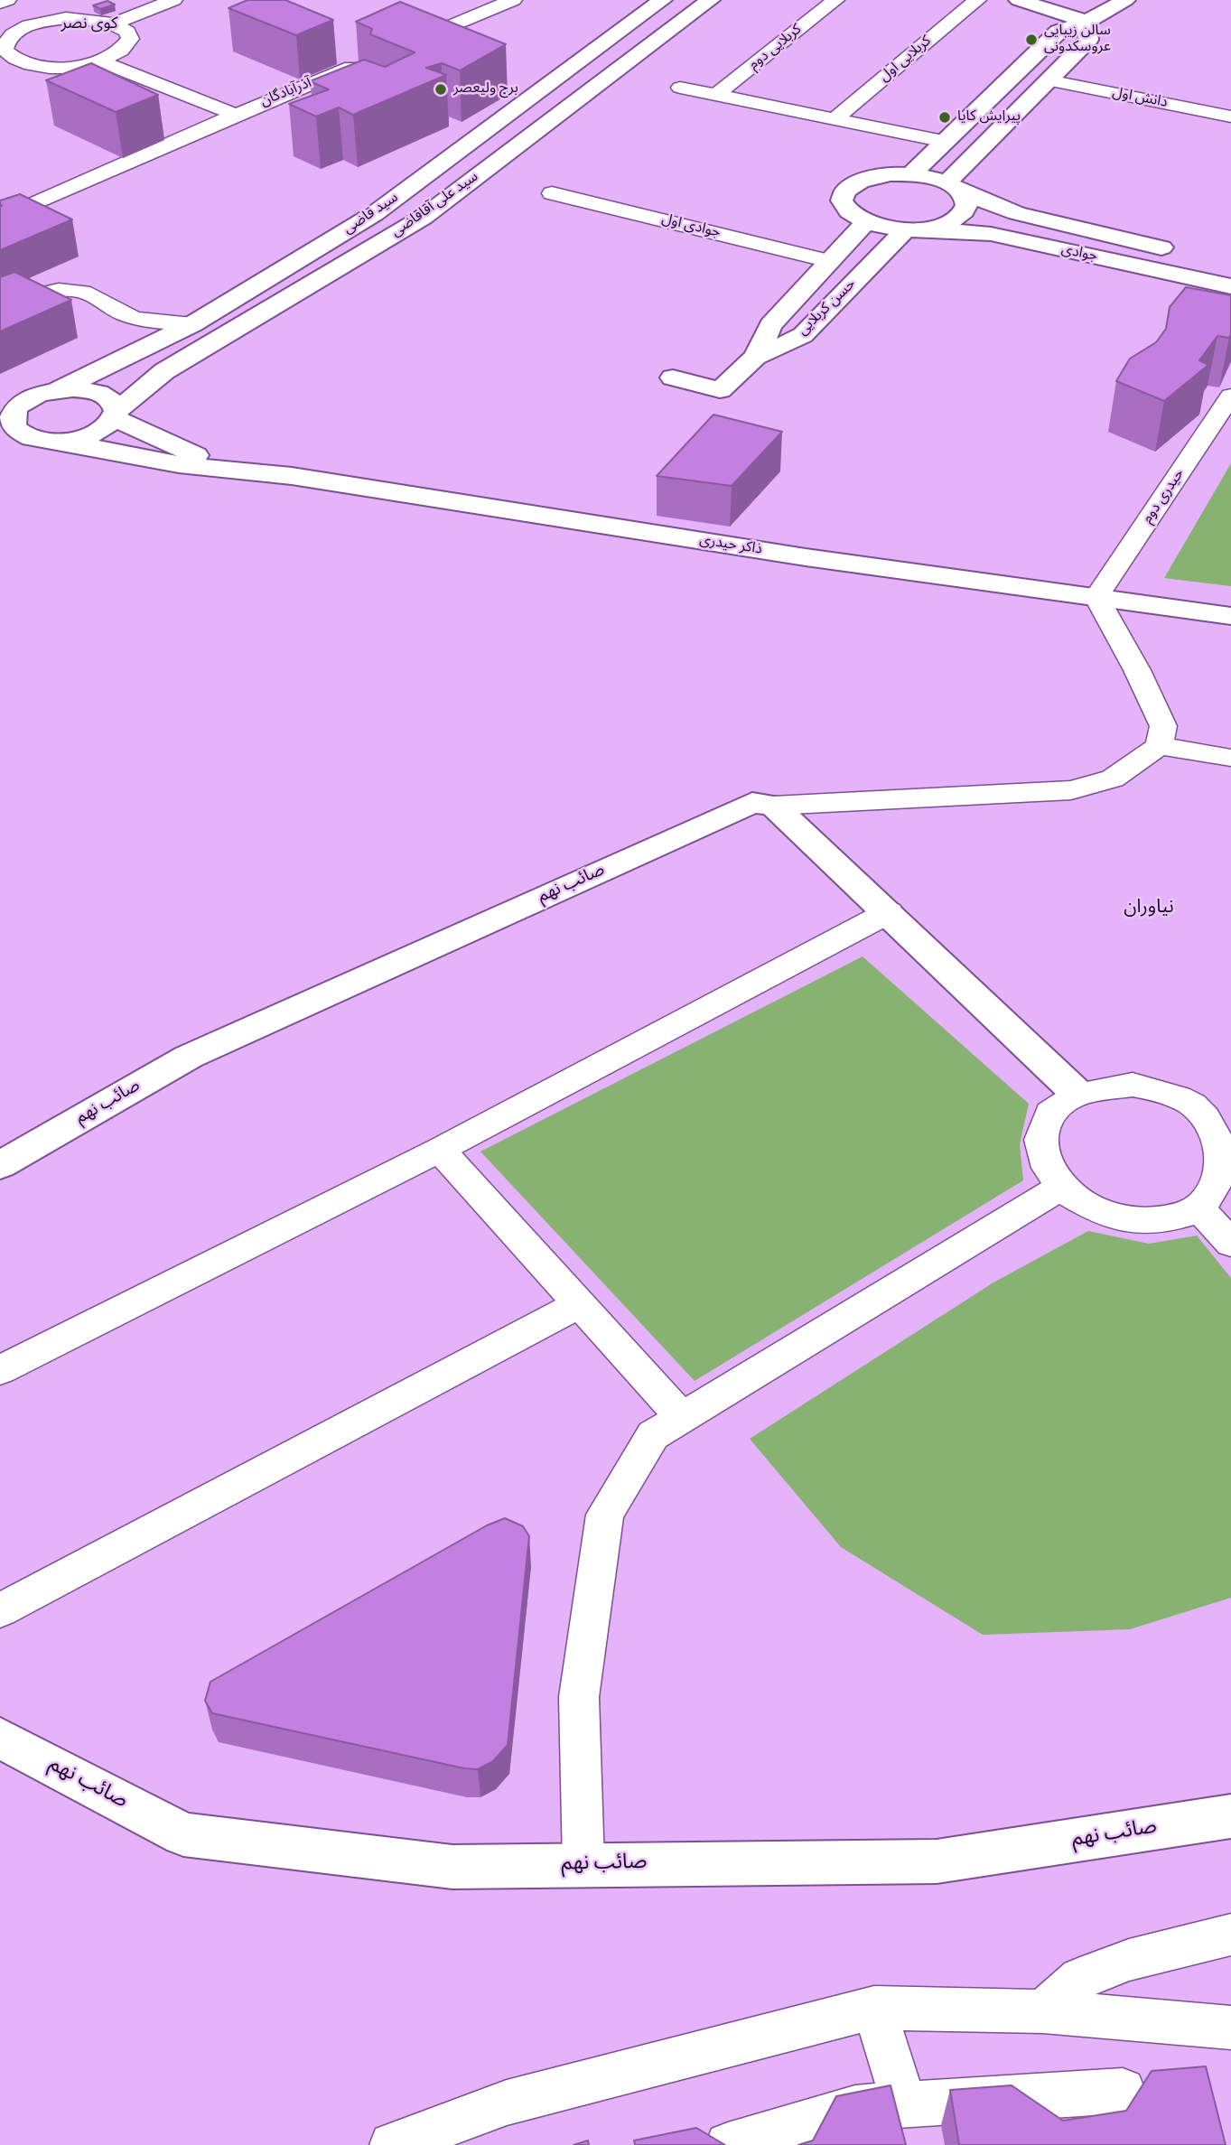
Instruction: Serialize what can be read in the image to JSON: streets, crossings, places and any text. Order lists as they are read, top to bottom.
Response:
{
  "streets": {
    "street": [
      "کربلایی دوم",
      "کربلایی اول",
      "آذرآبادگان",
      "دانش اول",
      "سید علی آقاقاضی",
      "سید قاضی",
      "جوادی اول",
      "جوادی",
      "حسن کربلایی",
      "حیدری دوم",
      "ذاکر حیدری",
      "صائب نهم"
    ]
  },
  "crossings": [
    ["سید علی آقاقاضی", "ذاکر حیدری"],
    ["جوادی اول", "حسن کربلایی"],
    ["جوادی", "حسن کربلایی"],
    ["حیدری دوم", "ذاکر حیدری"]
  ],
  "districts": ["کوی نصر", "نیاوران"],
  "places": ["سالن زیبایی عروسکدونی", "برج ولیعصر", "پیرایش کایا"]
}
